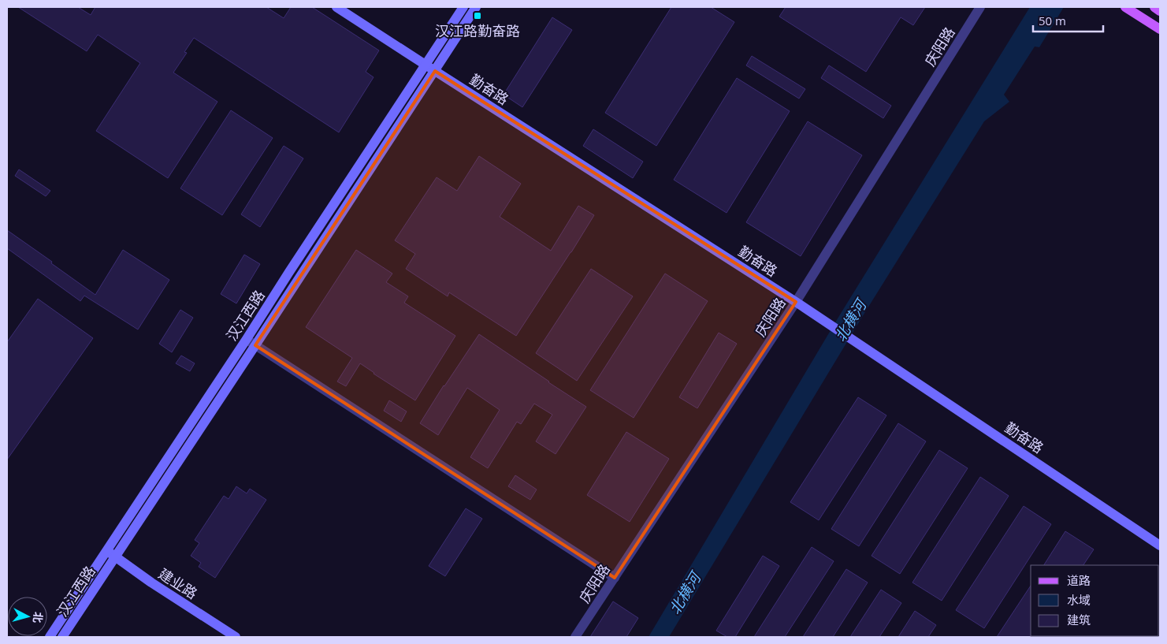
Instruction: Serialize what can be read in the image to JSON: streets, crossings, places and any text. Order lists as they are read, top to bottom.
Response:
{
  "streets": {
    "main road": ["勤奋路", "汉江西路", "建业路"],
    "street": ["庆阳路"]
  },
  "crossings": [
    ["庆阳路", "勤奋路"],
    ["勤奋路", "汉江西路"],
    ["汉江西路", "建业路"]
  ],
  "water": ["北横河"],
  "places": {
    "transit": ["汉江路勤奋路"]
  },
  "legend": ["道路", "水域", "建筑"],
  "scale_bar": "50 m",
  "north": "right"
}
